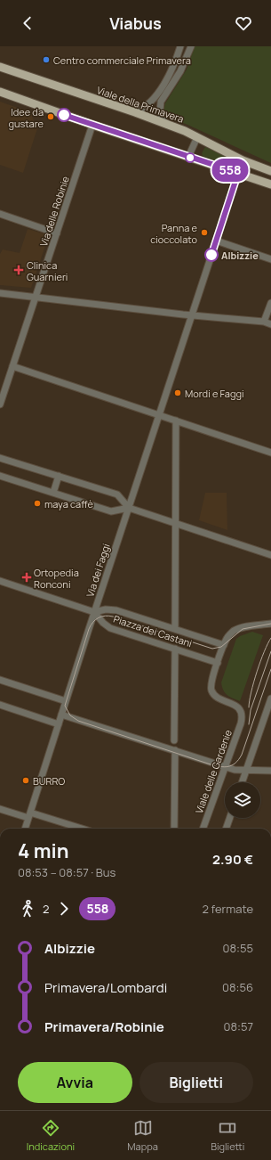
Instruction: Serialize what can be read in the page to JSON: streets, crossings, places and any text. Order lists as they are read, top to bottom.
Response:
{
  "streets": {
    "main road": ["Viale della Primavera"],
    "street": [
      "Via delle Robinie",
      "Via dei Faggi",
      "Piazza dei Castani",
      "Viale delle Gardenie"
    ]
  },
  "crossings": [
    ["Viale della Primavera", "Via dei Faggi"],
    ["Via dei Faggi", "Piazza dei Castani"],
    ["Piazza dei Castani", "Viale delle Gardenie"]
  ],
  "places": {
    "other": [
      "Centro commerciale Primavera",
      "Idee da gustare",
      "Panna e cioccolato",
      "Albizzie",
      "Mordi e Faggi",
      "maya caffè",
      "BURRO"
    ],
    "health": ["Clinica Guarnieri", "Ortopedia Ronconi"]
  },
  "lines": ["bus line 558"],
  "page": {
    "header": "Viabus",
    "on_map": "558",
    "heading": ["4 min", "08:53 – 08:57 · Bus", "2.90 €"],
    "legs": ["2", "558", "2 fermate"],
    "list": [
      {
        "name": "Albizzie",
        "value": "08:55"
      },
      {
        "name": "Primavera/Lombardi",
        "value": "08:56"
      },
      {
        "name": "Primavera/Robinie",
        "value": "08:57"
      }
    ],
    "buttons": ["Avvia", "Biglietti"],
    "tabs": ["Indicazioni", "Mappa", "Biglietti"]
  }
}
